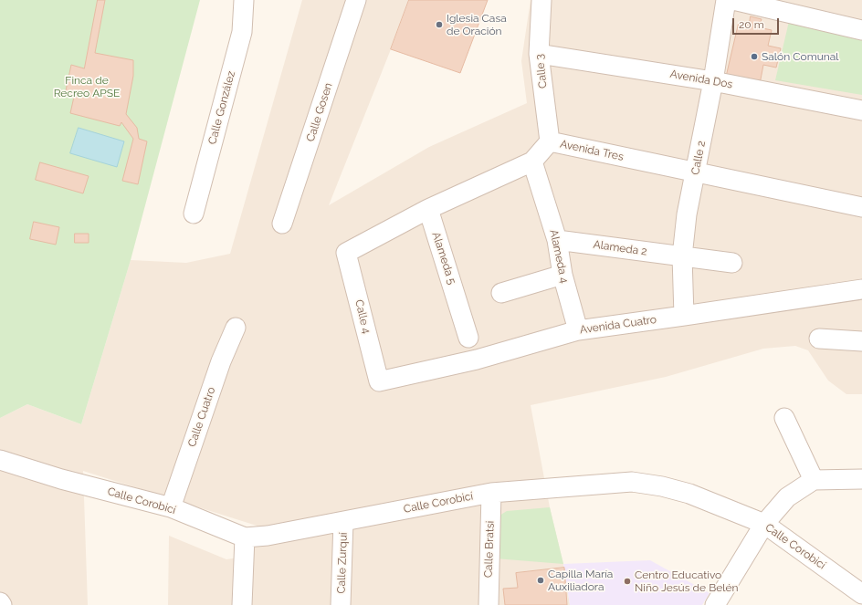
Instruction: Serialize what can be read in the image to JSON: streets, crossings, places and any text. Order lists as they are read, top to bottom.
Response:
{
  "streets": {
    "street": [
      "Calle 3",
      "Avenida Dos",
      "Calle González",
      "Calle Gosen",
      "Avenida Tres",
      "Calle 2",
      "Alameda 2",
      "Alameda 4",
      "Alameda 5",
      "Calle 4",
      "Avenida Cuatro",
      "Calle Cuatro",
      "Calle Corobicí",
      "Calle Bratsi",
      "Calle Zurquí"
    ]
  },
  "crossings": [
    ["Calle 3", "Avenida Dos"],
    ["Calle 3", "Avenida Tres"],
    ["Avenida Dos", "Calle 2"],
    ["Avenida Tres", "Calle 2"],
    ["Avenida Tres", "Alameda 4"],
    ["Avenida Tres", "Alameda 5"],
    ["Avenida Tres", "Calle 4"],
    ["Calle 2", "Alameda 2"],
    ["Calle 2", "Avenida Cuatro"],
    ["Alameda 2", "Alameda 4"],
    ["Alameda 4", "Avenida Cuatro"],
    ["Calle 4", "Avenida Cuatro"],
    ["Calle Cuatro", "Calle Corobicí"],
    ["Calle Corobicí", "Calle Bratsi"],
    ["Calle Corobicí", "Calle Zurquí"]
  ],
  "parks": ["Finca de Recreo APSE"],
  "places": [
    "Iglesia Casa de Oración",
    "Salón Comunal",
    "Capilla María Auxiliadora",
    "Centro Educativo Niño Jesús de Belén"
  ],
  "scale_bar": "20 m"
}
